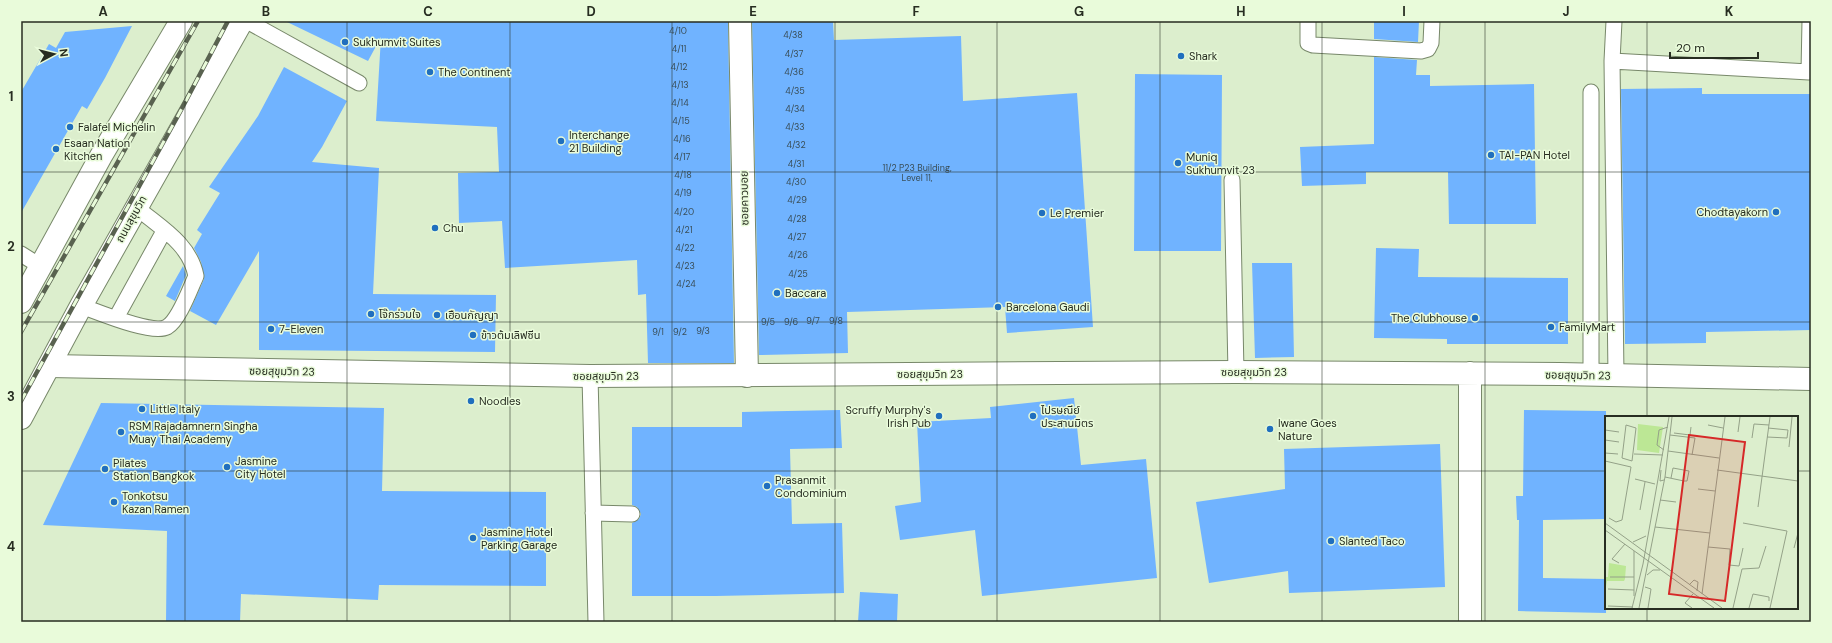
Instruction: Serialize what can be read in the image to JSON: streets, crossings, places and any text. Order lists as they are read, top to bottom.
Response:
{
  "streets": {
    "street": ["ซอยคาวบอย", "ถนนสุขุมวิท", "ซอยสุขุมวิท 23"]
  },
  "crossings": [
    ["ซอยคาวบอย", "ซอยสุขุมวิท 23"],
    ["ถนนสุขุมวิท", "ซอยสุขุมวิท 23"]
  ],
  "places": [
    "Sukhumvit Suites",
    "Shark",
    "The Continent",
    "Falafel Michelin",
    "Interchange 21 Building",
    "Esaan Nation Kitchen",
    "TAI-PAN Hotel",
    "Muniq Sukhumvit 23",
    "Chodtayakorn",
    "Le Premier",
    "Chu",
    "Baccara",
    "Barcelona Gaudi",
    "โจ๊กร่วมใจ",
    "เฮือนกัญญา",
    "The Clubhouse",
    "FamilyMart",
    "7-Eleven",
    "ข้าวต้มเลิฟซีน",
    "Noodles",
    "Little Italy",
    "Scruffy Murphy's Irish Pub",
    "ไปรษณีย์ ประสานมิตร",
    "Iwane Goes Nature",
    "RSM Rajadamnern Singha Muay Thai Academy",
    "Jasmine City Hotel",
    "Pilates Station Bangkok",
    "Prasanmit Condominium",
    "Tonkotsu Kazan Ramen",
    "Jasmine Hotel Parking Garage",
    "Slanted Taco"
  ],
  "house_numbers": [
    "4/10",
    "4/38",
    "4/11",
    "4/37",
    "4/12",
    "4/36",
    "4/13",
    "4/35",
    "4/14",
    "4/34",
    "4/15",
    "4/33",
    "4/16",
    "4/32",
    "4/17",
    "4/31",
    "11/2 P23 Building, Level 11,",
    "4/18",
    "4/30",
    "4/19",
    "4/29",
    "4/20",
    "4/28",
    "4/21",
    "4/27",
    "4/22",
    "4/26",
    "4/23",
    "4/25",
    "4/24",
    "9/7",
    "9/8",
    "9/5",
    "9/6",
    "9/3",
    "9/1",
    "9/2"
  ],
  "scale_bar": "20 m",
  "north": "right",
  "grid": {
    "columns": [
      "A",
      "B",
      "C",
      "D",
      "E",
      "F",
      "G",
      "H",
      "I",
      "J",
      "K"
    ],
    "rows": [
      "1",
      "2",
      "3",
      "4"
    ]
  }
}
